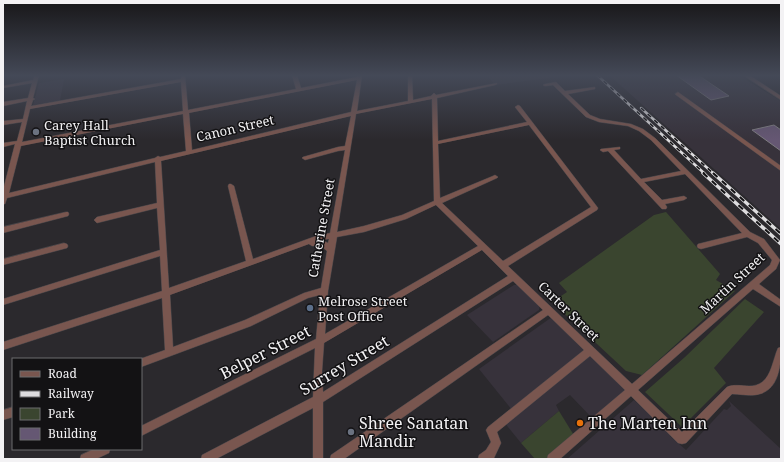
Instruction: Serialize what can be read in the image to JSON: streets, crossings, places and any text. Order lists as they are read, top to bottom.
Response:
{
  "streets": {
    "street": [
      "Canon Street",
      "Catherine Street",
      "Martin Street",
      "Carter Street",
      "Belper Street",
      "Surrey Street"
    ]
  },
  "crossings": [
    ["Canon Street", "Catherine Street"],
    ["Catherine Street", "Belper Street"],
    ["Catherine Street", "Surrey Street"],
    ["Martin Street", "Carter Street"],
    ["Carter Street", "Belper Street"],
    ["Carter Street", "Surrey Street"]
  ],
  "places": [
    "Carey Hall Baptist Church",
    "Melrose Street Post Office",
    "The Marten Inn",
    "Shree Sanatan Mandir"
  ],
  "legend": [
    "Road",
    "Railway",
    "Park",
    "Building"
  ]
}
